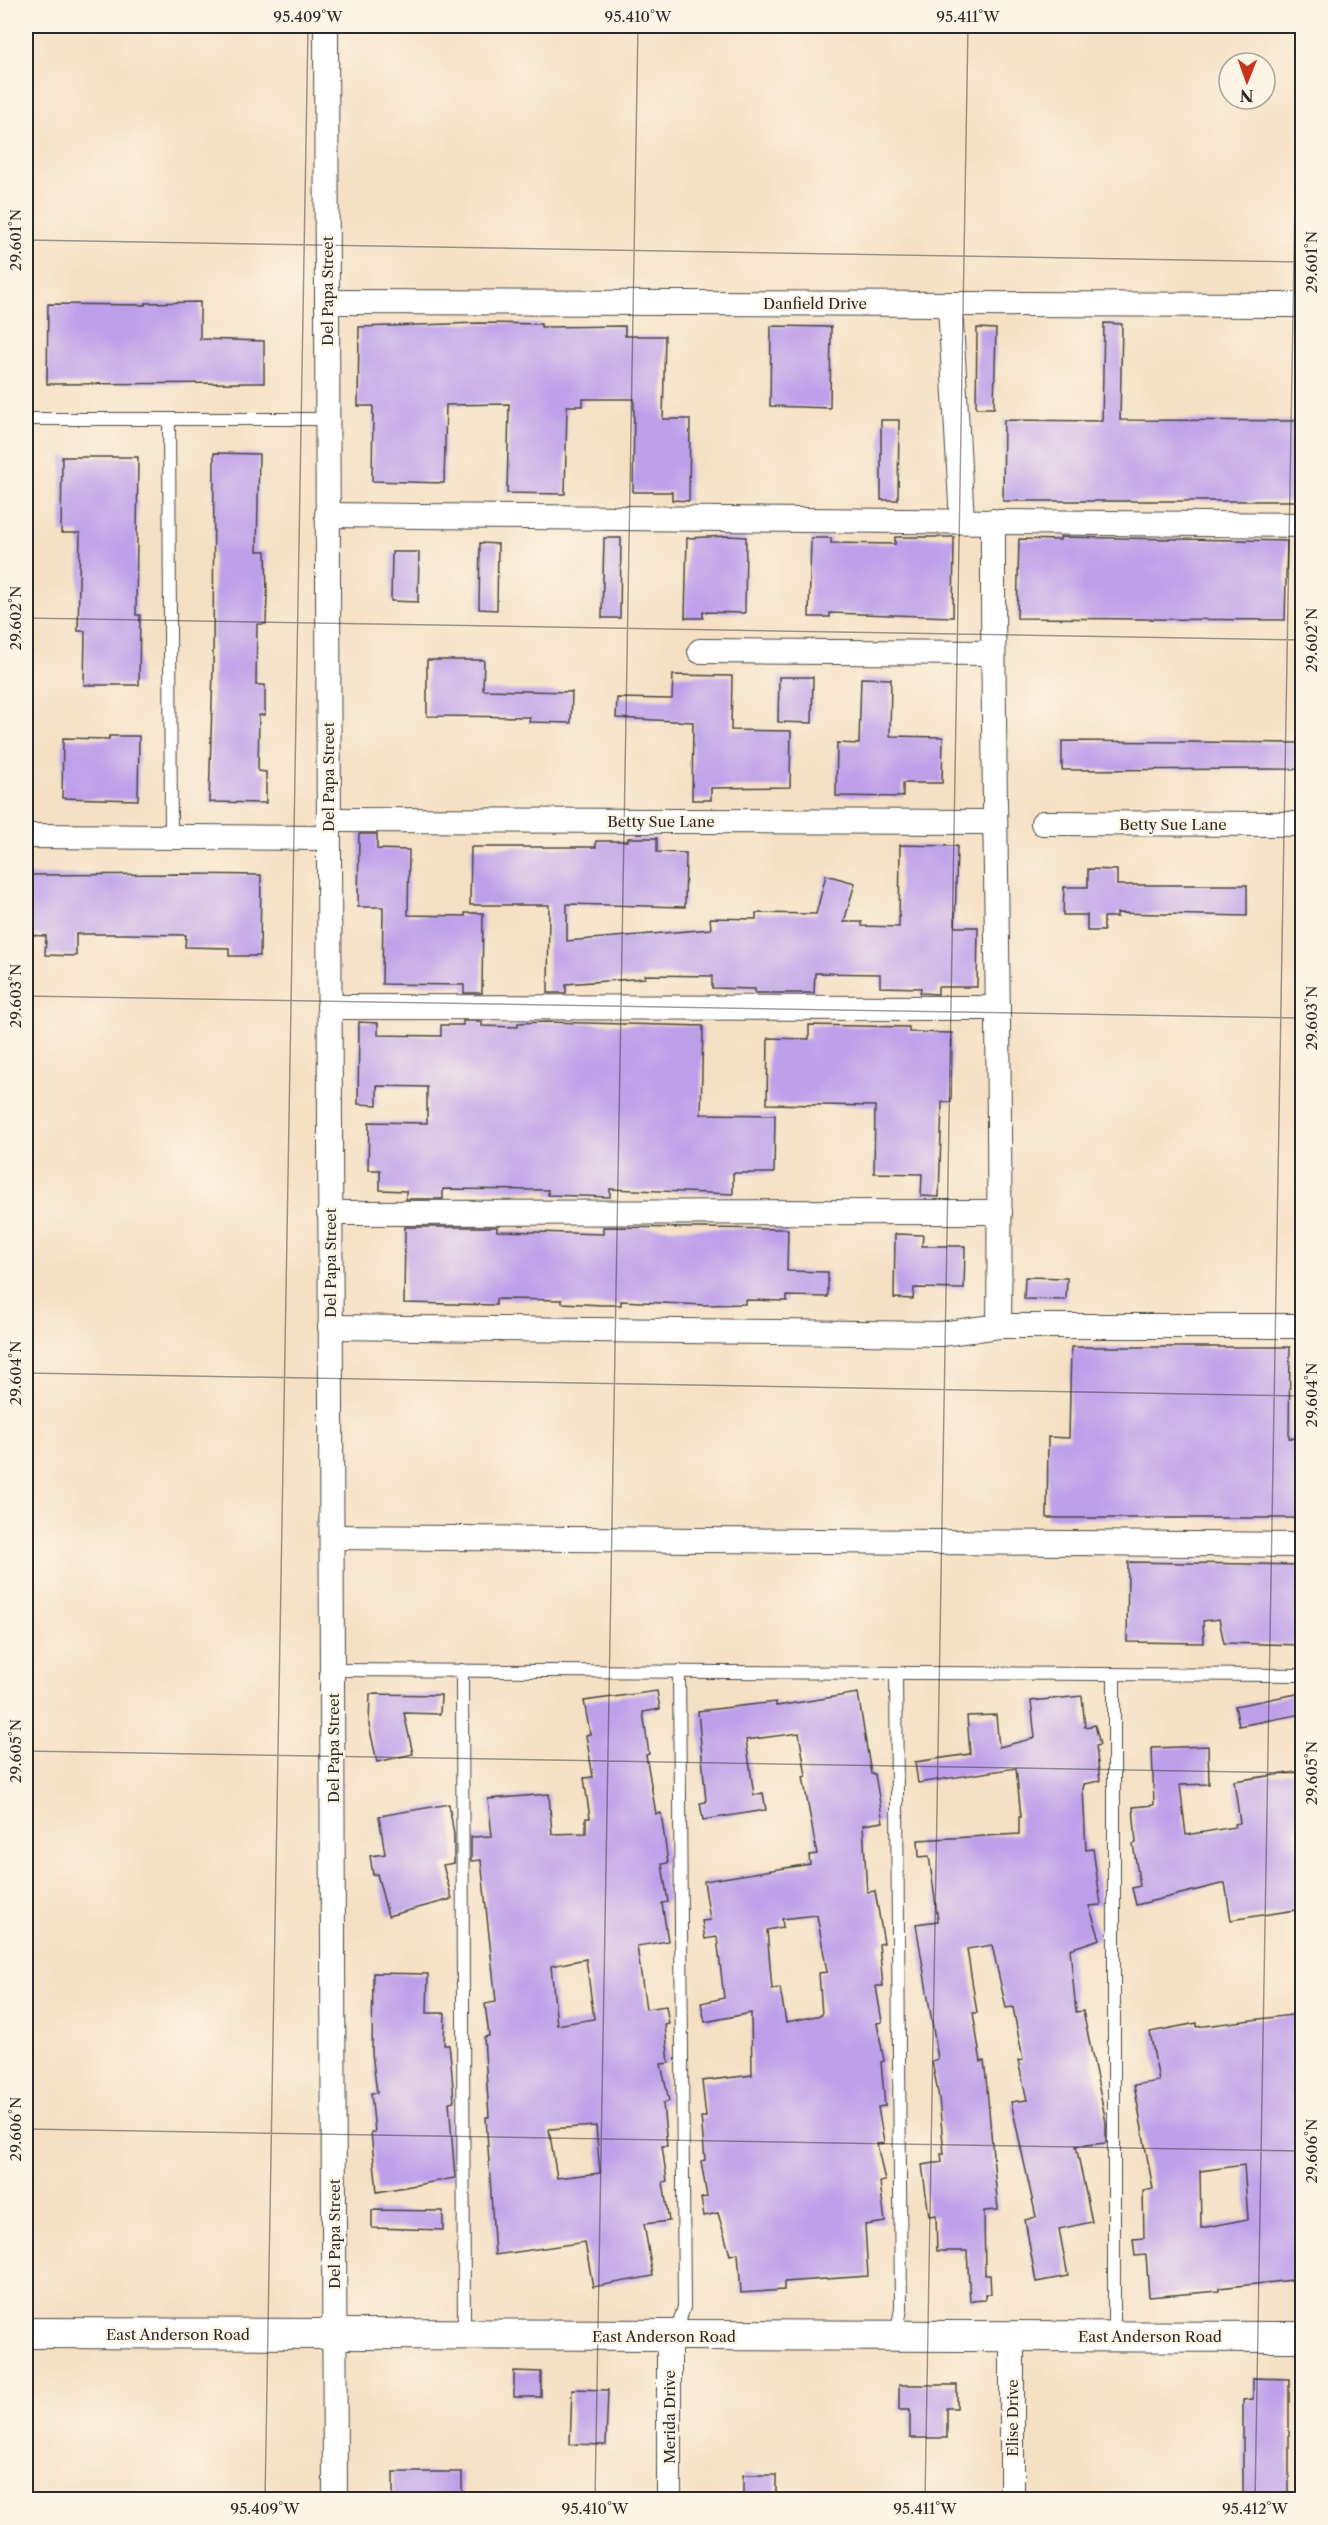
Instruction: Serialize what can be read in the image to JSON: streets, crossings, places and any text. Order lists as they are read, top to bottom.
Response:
{
  "streets": {
    "street": [
      "Del Papa Street",
      "Danfield Drive",
      "Betty Sue Lane",
      "East Anderson Road",
      "Merida Drive",
      "Elise Drive"
    ]
  },
  "crossings": [
    ["Del Papa Street", "Danfield Drive"],
    ["Del Papa Street", "Betty Sue Lane"],
    ["Del Papa Street", "East Anderson Road"],
    ["East Anderson Road", "Merida Drive"],
    ["East Anderson Road", "Elise Drive"]
  ],
  "north": "bottom",
  "coordinates": [
    "95.409°W",
    "95.410°W",
    "95.411°W",
    "29.601°N",
    "29.602°N",
    "29.603°N",
    "29.604°N",
    "29.605°N",
    "29.606°N",
    "95.412°W"
  ]
}
